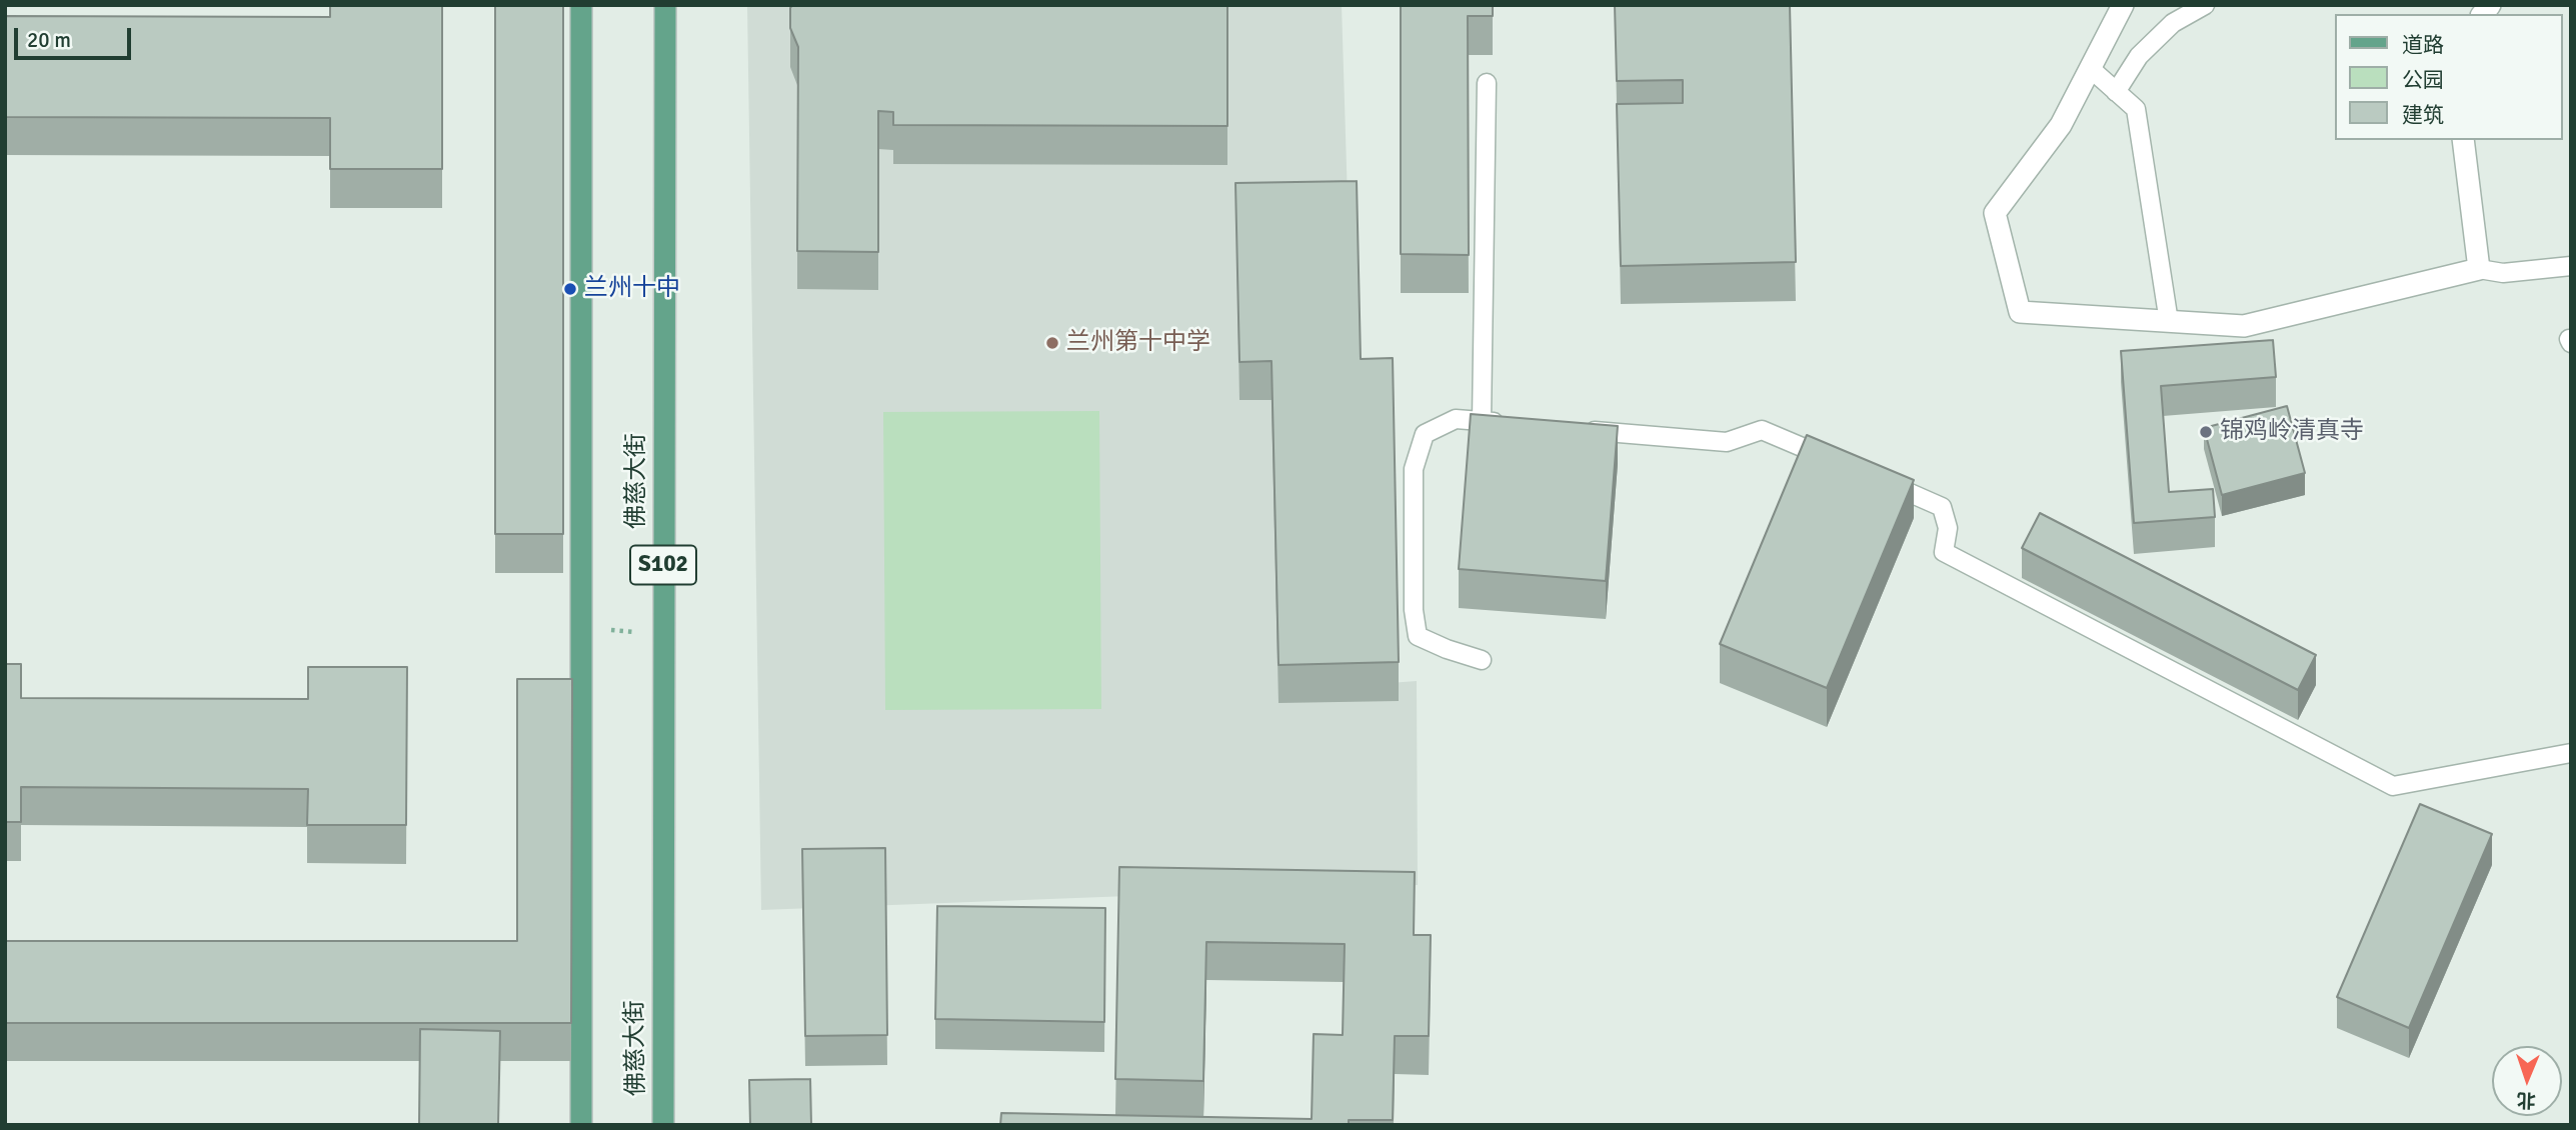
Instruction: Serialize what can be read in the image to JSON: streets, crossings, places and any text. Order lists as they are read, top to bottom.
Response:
{
  "streets": {
    "main road": ["佛慈大街", "S102"]
  },
  "places": ["兰州十中", "兰州第十中学", "锦鸡岭清真寺"],
  "legend": ["道路", "公园", "建筑"],
  "scale_bar": "20 m",
  "north": "bottom"
}
